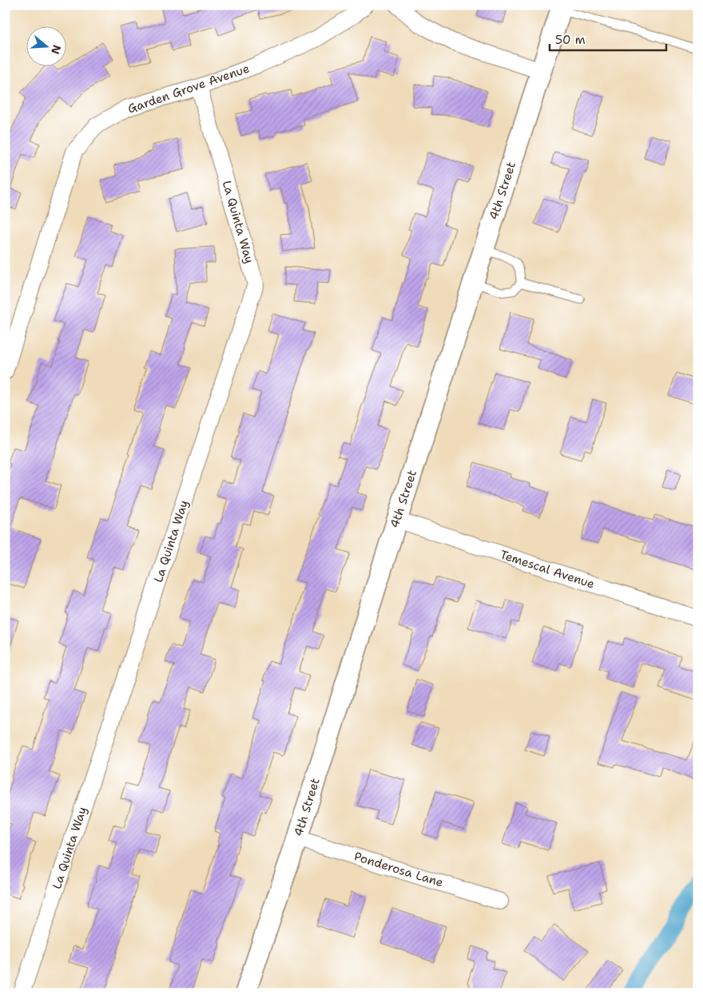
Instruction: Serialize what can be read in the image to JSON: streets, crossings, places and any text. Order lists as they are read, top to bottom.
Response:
{
  "streets": {
    "street": [
      "Garden Grove Avenue",
      "4th Street",
      "La Quinta Way",
      "Temescal Avenue",
      "Ponderosa Lane"
    ]
  },
  "crossings": [
    ["Garden Grove Avenue", "La Quinta Way"],
    ["4th Street", "Temescal Avenue"],
    ["4th Street", "Ponderosa Lane"]
  ],
  "scale_bar": "50 m",
  "north": "right"
}
